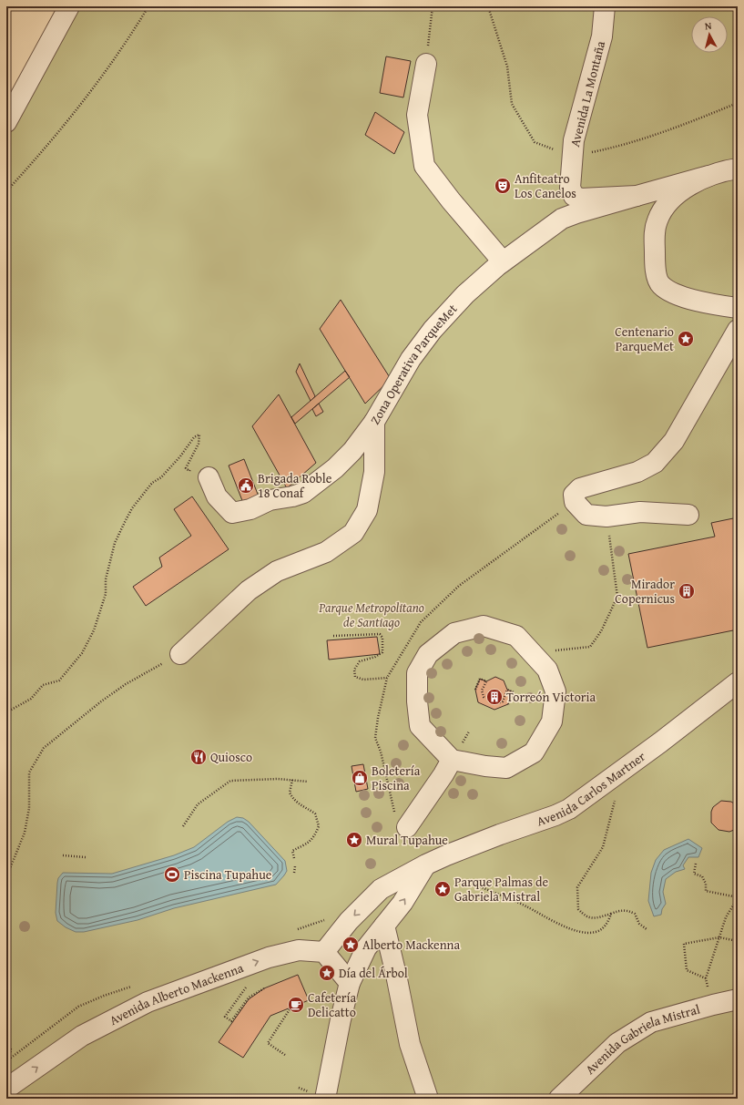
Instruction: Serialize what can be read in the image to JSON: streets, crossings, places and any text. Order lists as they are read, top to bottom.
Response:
{
  "streets": {
    "street": [
      "Avenida La Montaña",
      "Zona Operativa ParqueMet",
      "Avenida Carlos Martner",
      "Avenida Alberto Mackenna",
      "Avenida Gabriela Mistral"
    ]
  },
  "crossings": [
    ["Avenida La Montaña", "Zona Operativa ParqueMet"],
    ["Avenida Carlos Martner", "Avenida Alberto Mackenna"]
  ],
  "one_way": ["Avenida Alberto Mackenna"],
  "parks": ["Parque Metropolitano de Santiago"],
  "places": {
    "theatre": ["Anfiteatro Los Canelos"],
    "place": [
      "Centenario ParqueMet",
      "Mural Tupahue",
      "Parque Palmas de Gabriela Mistral",
      "Alberto Mackenna",
      "Día del Árbol"
    ],
    "public building": ["Brigada Roble 18 Conaf"],
    "building": ["Mirador Copernicus", "Torreón Victoria"],
    "restaurant": ["Quiosco"],
    "shop": ["Boletería Piscina"],
    "sports": ["Piscina Tupahue"],
    "cafe": ["Cafetería Delicatto"]
  },
  "north": "top"
}
